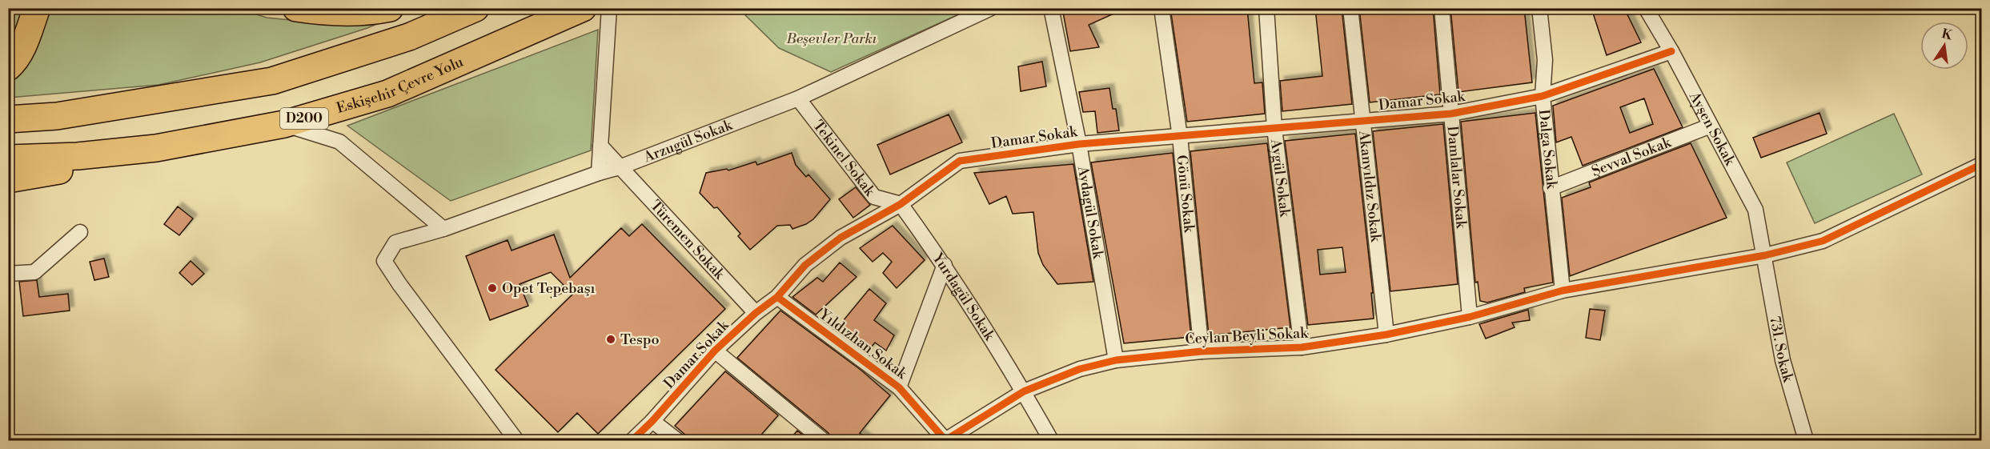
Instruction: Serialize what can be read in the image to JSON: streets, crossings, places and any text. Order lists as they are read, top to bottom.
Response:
{
  "streets": {
    "highway": ["Eskişehir Çevre Yolu", "D200"],
    "street": [
      "Damar Sokak",
      "Ayşen Sokak",
      "Arzugül Sokak",
      "Dalga Sokak",
      "Şevval Sokak",
      "Tekinel Sokak",
      "Damlalar Sokak",
      "Aygül Sokak",
      "Akanyıldız Sokak",
      "Gönü Sokak",
      "Aydagül Sokak",
      "Türemen Sokak",
      "Yurdagül Sokak",
      "Ceylan Beyli Sokak",
      "Yıldızhan Sokak",
      "731. Sokak"
    ]
  },
  "crossings": [
    ["Damar Sokak", "Ayşen Sokak"],
    ["Damar Sokak", "Dalga Sokak"],
    ["Damar Sokak", "Tekinel Sokak"],
    ["Damar Sokak", "Damlalar Sokak"],
    ["Damar Sokak", "Aygül Sokak"],
    ["Damar Sokak", "Akanyıldız Sokak"],
    ["Damar Sokak", "Gönü Sokak"],
    ["Damar Sokak", "Aydagül Sokak"],
    ["Damar Sokak", "Türemen Sokak"],
    ["Damar Sokak", "Yurdagül Sokak"],
    ["Damar Sokak", "Yıldızhan Sokak"],
    ["Ayşen Sokak", "Şevval Sokak"],
    ["Ayşen Sokak", "Ceylan Beyli Sokak"],
    ["Ayşen Sokak", "731. Sokak"],
    ["Arzugül Sokak", "Tekinel Sokak"],
    ["Arzugül Sokak", "Türemen Sokak"],
    ["Dalga Sokak", "Şevval Sokak"],
    ["Dalga Sokak", "Ceylan Beyli Sokak"],
    ["Tekinel Sokak", "Yurdagül Sokak"],
    ["Damlalar Sokak", "Ceylan Beyli Sokak"],
    ["Aygül Sokak", "Ceylan Beyli Sokak"],
    ["Akanyıldız Sokak", "Ceylan Beyli Sokak"],
    ["Gönü Sokak", "Ceylan Beyli Sokak"],
    ["Aydagül Sokak", "Ceylan Beyli Sokak"],
    ["Yurdagül Sokak", "Ceylan Beyli Sokak"],
    ["Ceylan Beyli Sokak", "Yıldızhan Sokak"],
    ["Ceylan Beyli Sokak", "731. Sokak"]
  ],
  "parks": ["Beşevler Parkı"],
  "places": ["Opet Tepebaşı", "Tespo"],
  "north": "top"
}
